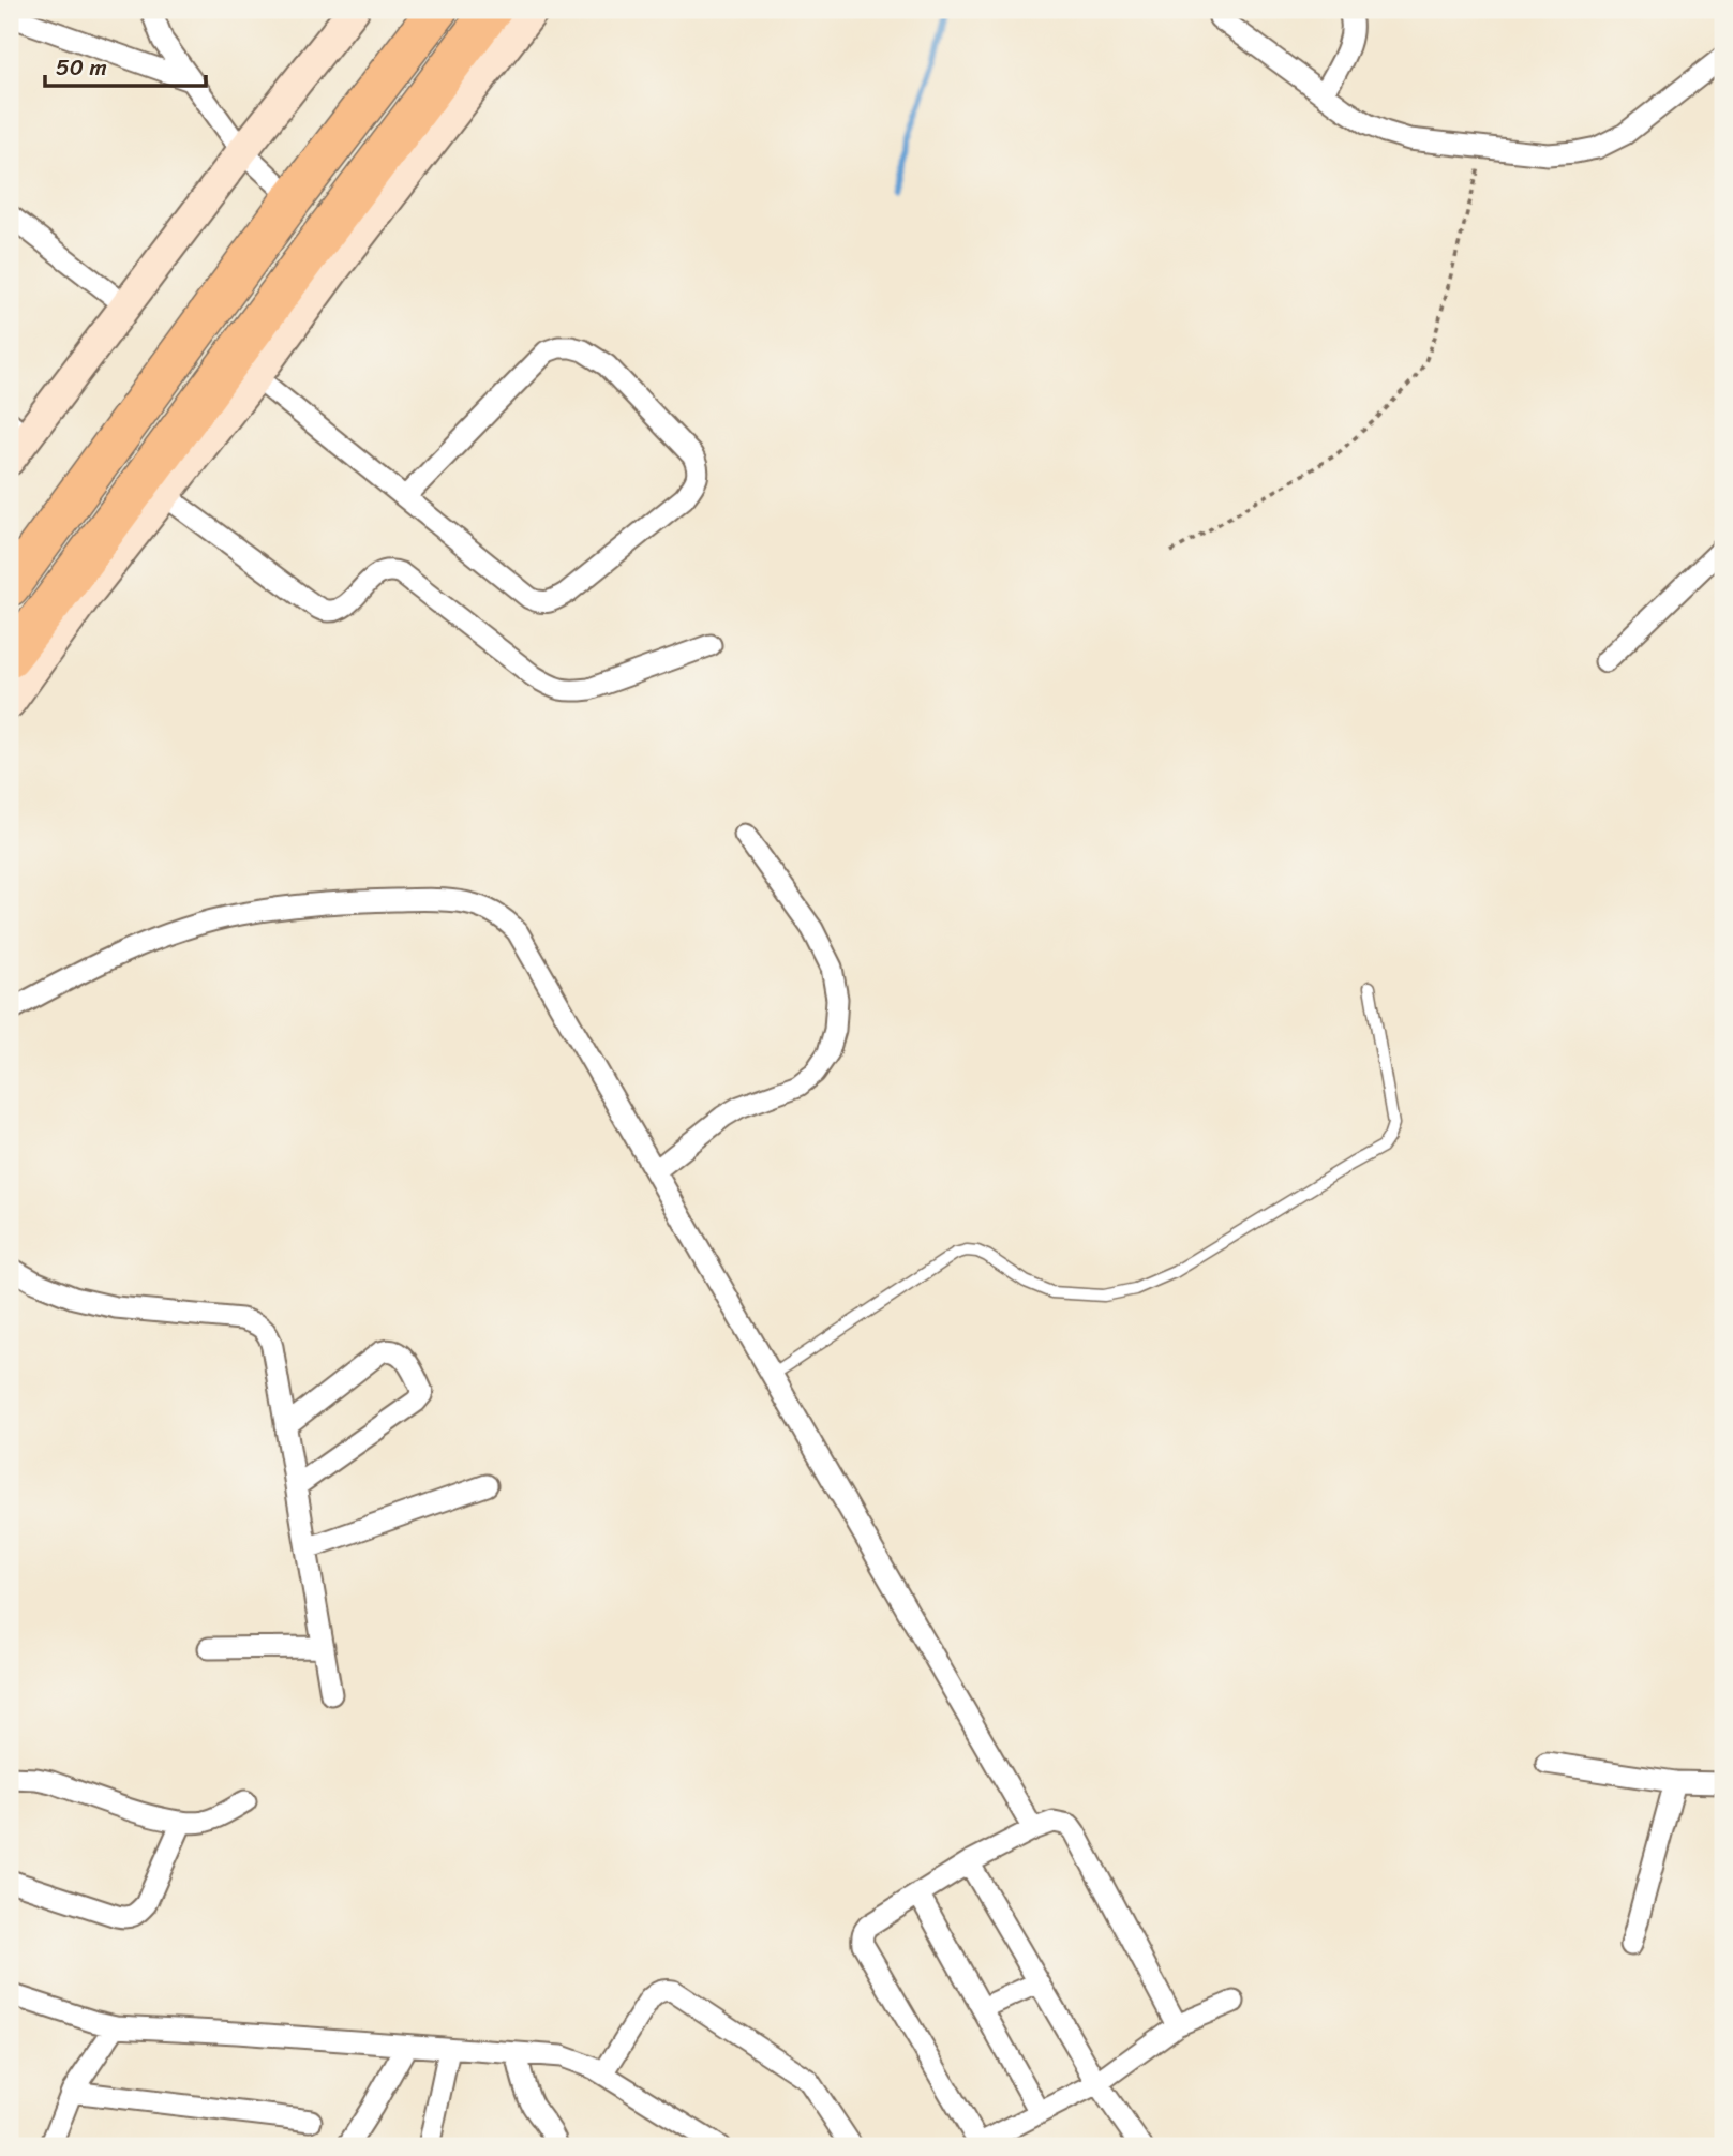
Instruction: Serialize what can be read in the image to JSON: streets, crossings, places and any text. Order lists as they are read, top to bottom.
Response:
{
  "scale_bar": "50 m"
}
